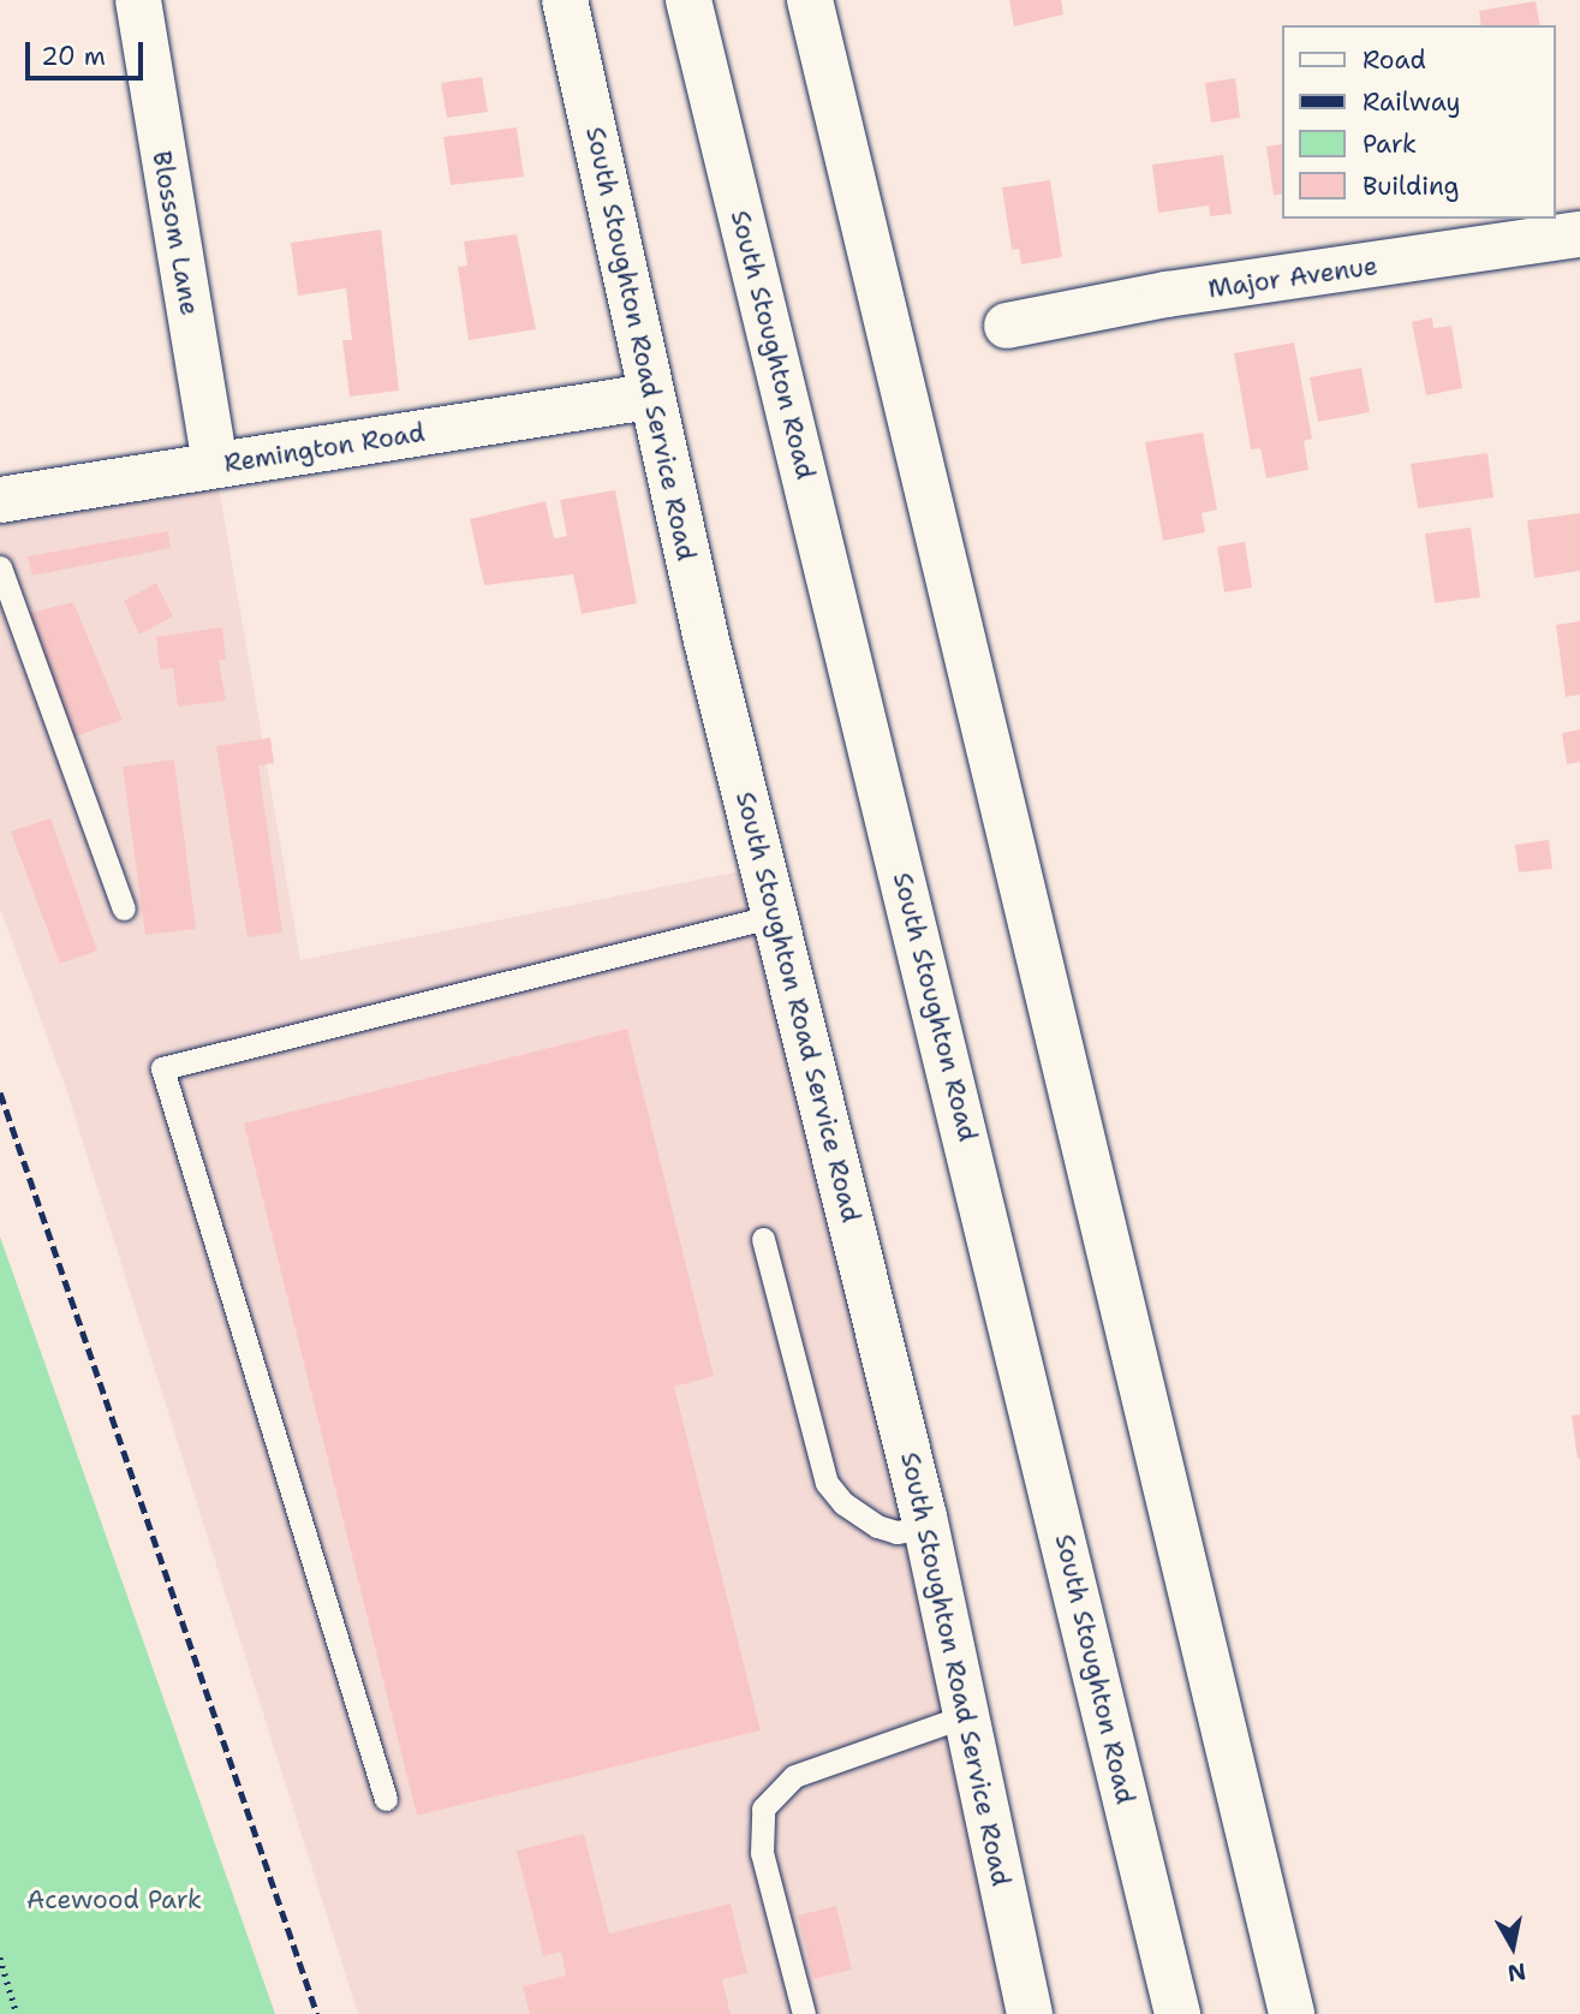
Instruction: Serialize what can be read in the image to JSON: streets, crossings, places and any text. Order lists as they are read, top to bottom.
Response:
{
  "streets": {
    "main road": [
      "Blossom Lane",
      "Major Avenue",
      "South Stoughton Road Service Road",
      "South Stoughton Road",
      "Remington Road"
    ]
  },
  "crossings": [
    ["Blossom Lane", "Remington Road"],
    ["South Stoughton Road Service Road", "Remington Road"]
  ],
  "parks": ["Acewood Park"],
  "legend": [
    "Road",
    "Railway",
    "Park",
    "Building"
  ],
  "scale_bar": "20 m",
  "north": "bottom"
}
